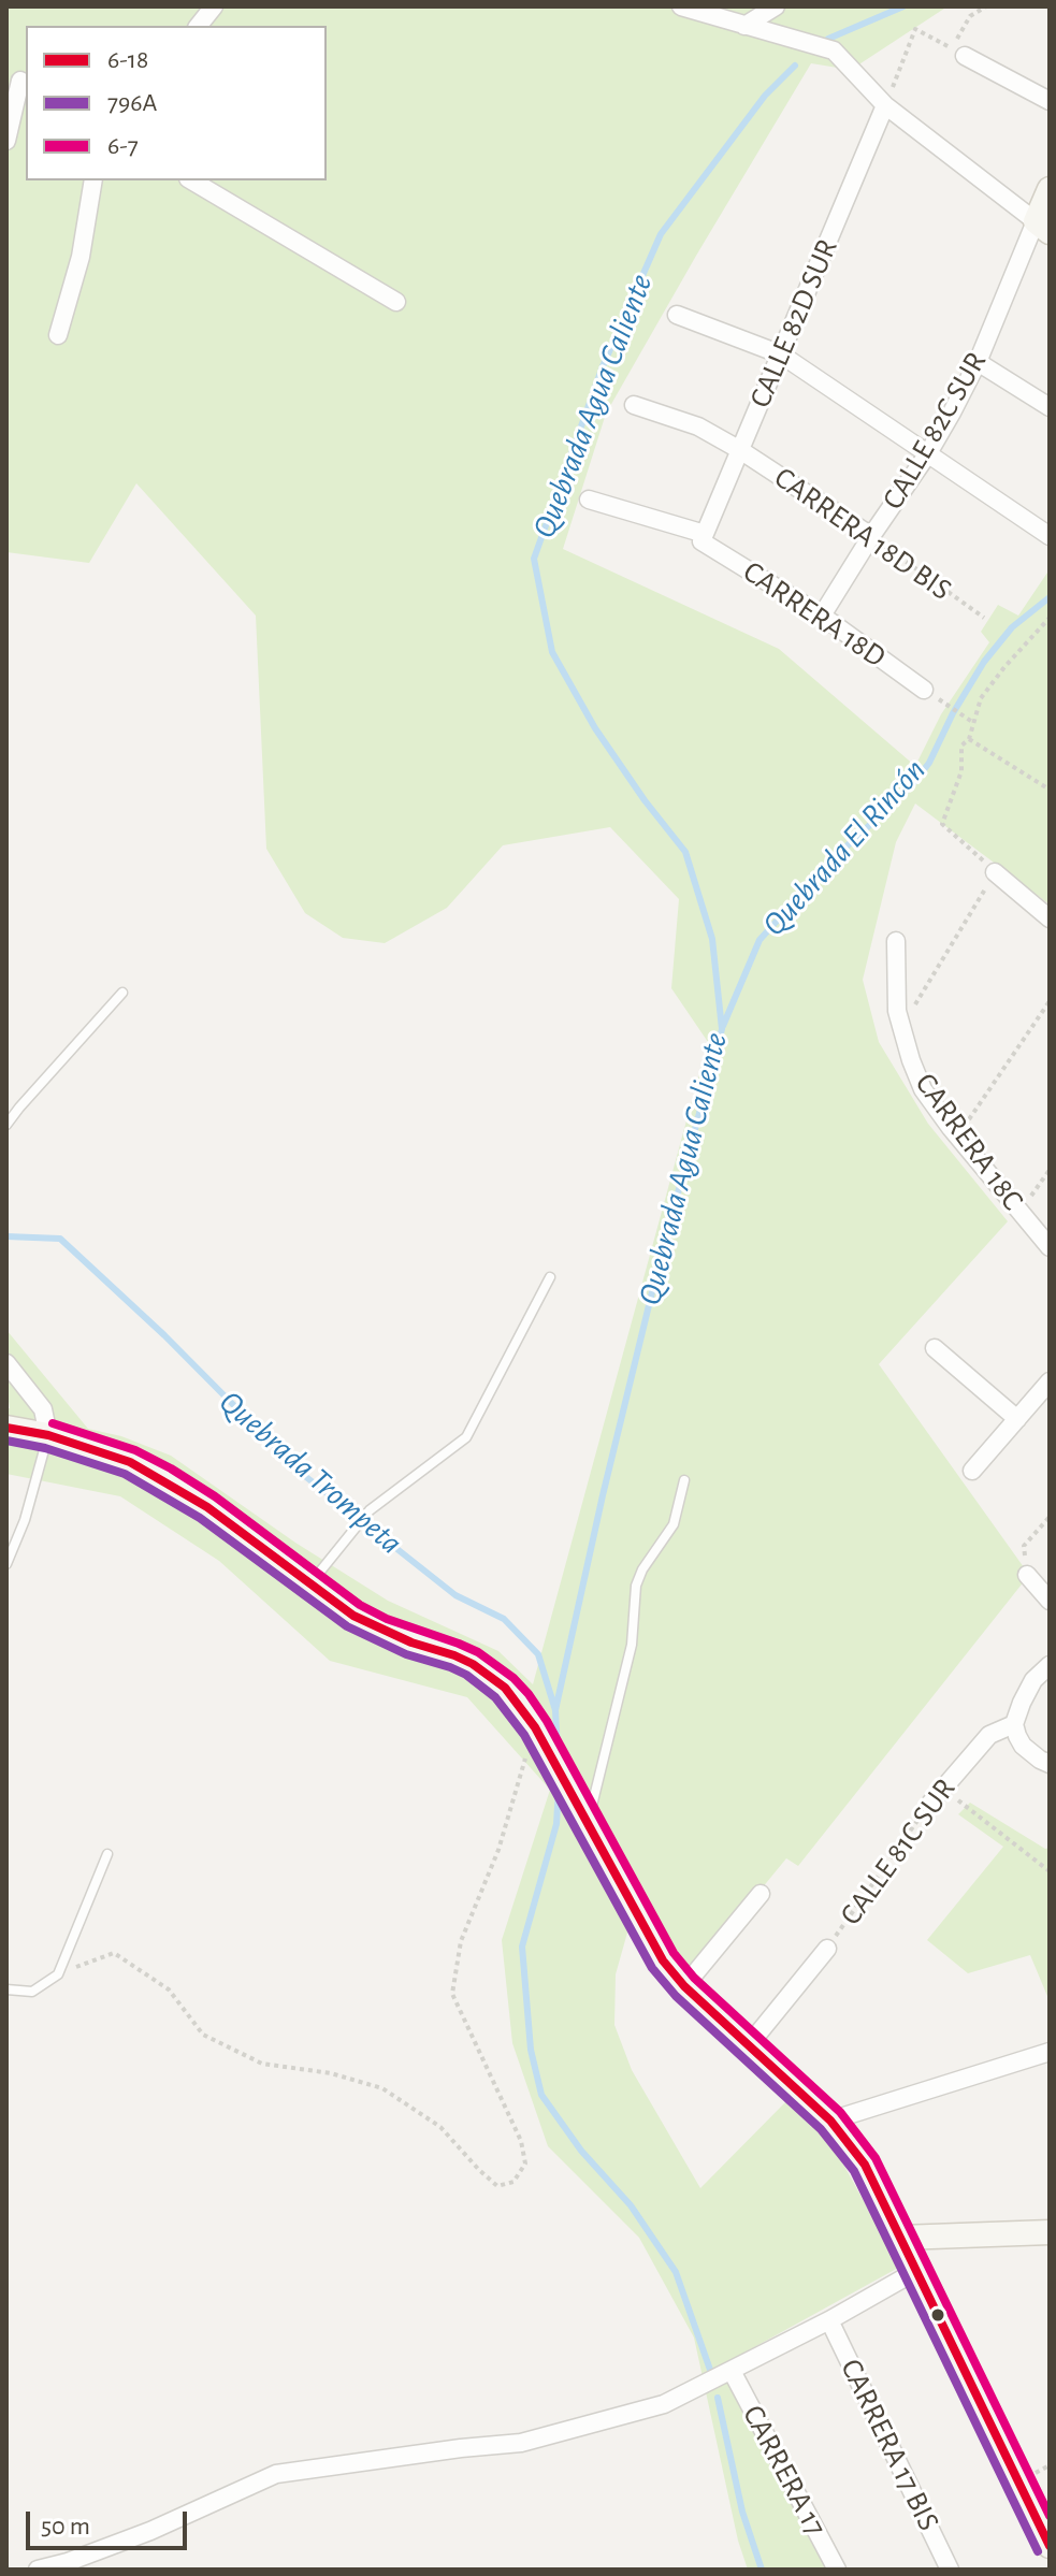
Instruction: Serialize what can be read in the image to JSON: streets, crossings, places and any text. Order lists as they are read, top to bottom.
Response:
{
  "streets": {
    "street": [
      "CALLE 82D SUR",
      "CALLE 82C SUR",
      "CARRERA 18D BIS",
      "CARRERA 18D",
      "CARRERA 18C",
      "CALLE 81C SUR",
      "CARRERA 17 BIS",
      "CARRERA 17"
    ]
  },
  "crossings": [
    ["CALLE 82D SUR", "CARRERA 18D BIS"],
    ["CALLE 82D SUR", "CARRERA 18D"],
    ["CALLE 82C SUR", "CARRERA 18D BIS"],
    ["CALLE 82C SUR", "CARRERA 18D"]
  ],
  "water": ["Quebrada Agua Caliente", "Quebrada El Rincón", "Quebrada Trompeta"],
  "lines": ["transit line 6-7", "transit line 6-18", "transit line 796A"],
  "legend": ["6-18", "796A", "6-7"],
  "scale_bar": "50 m"
}
